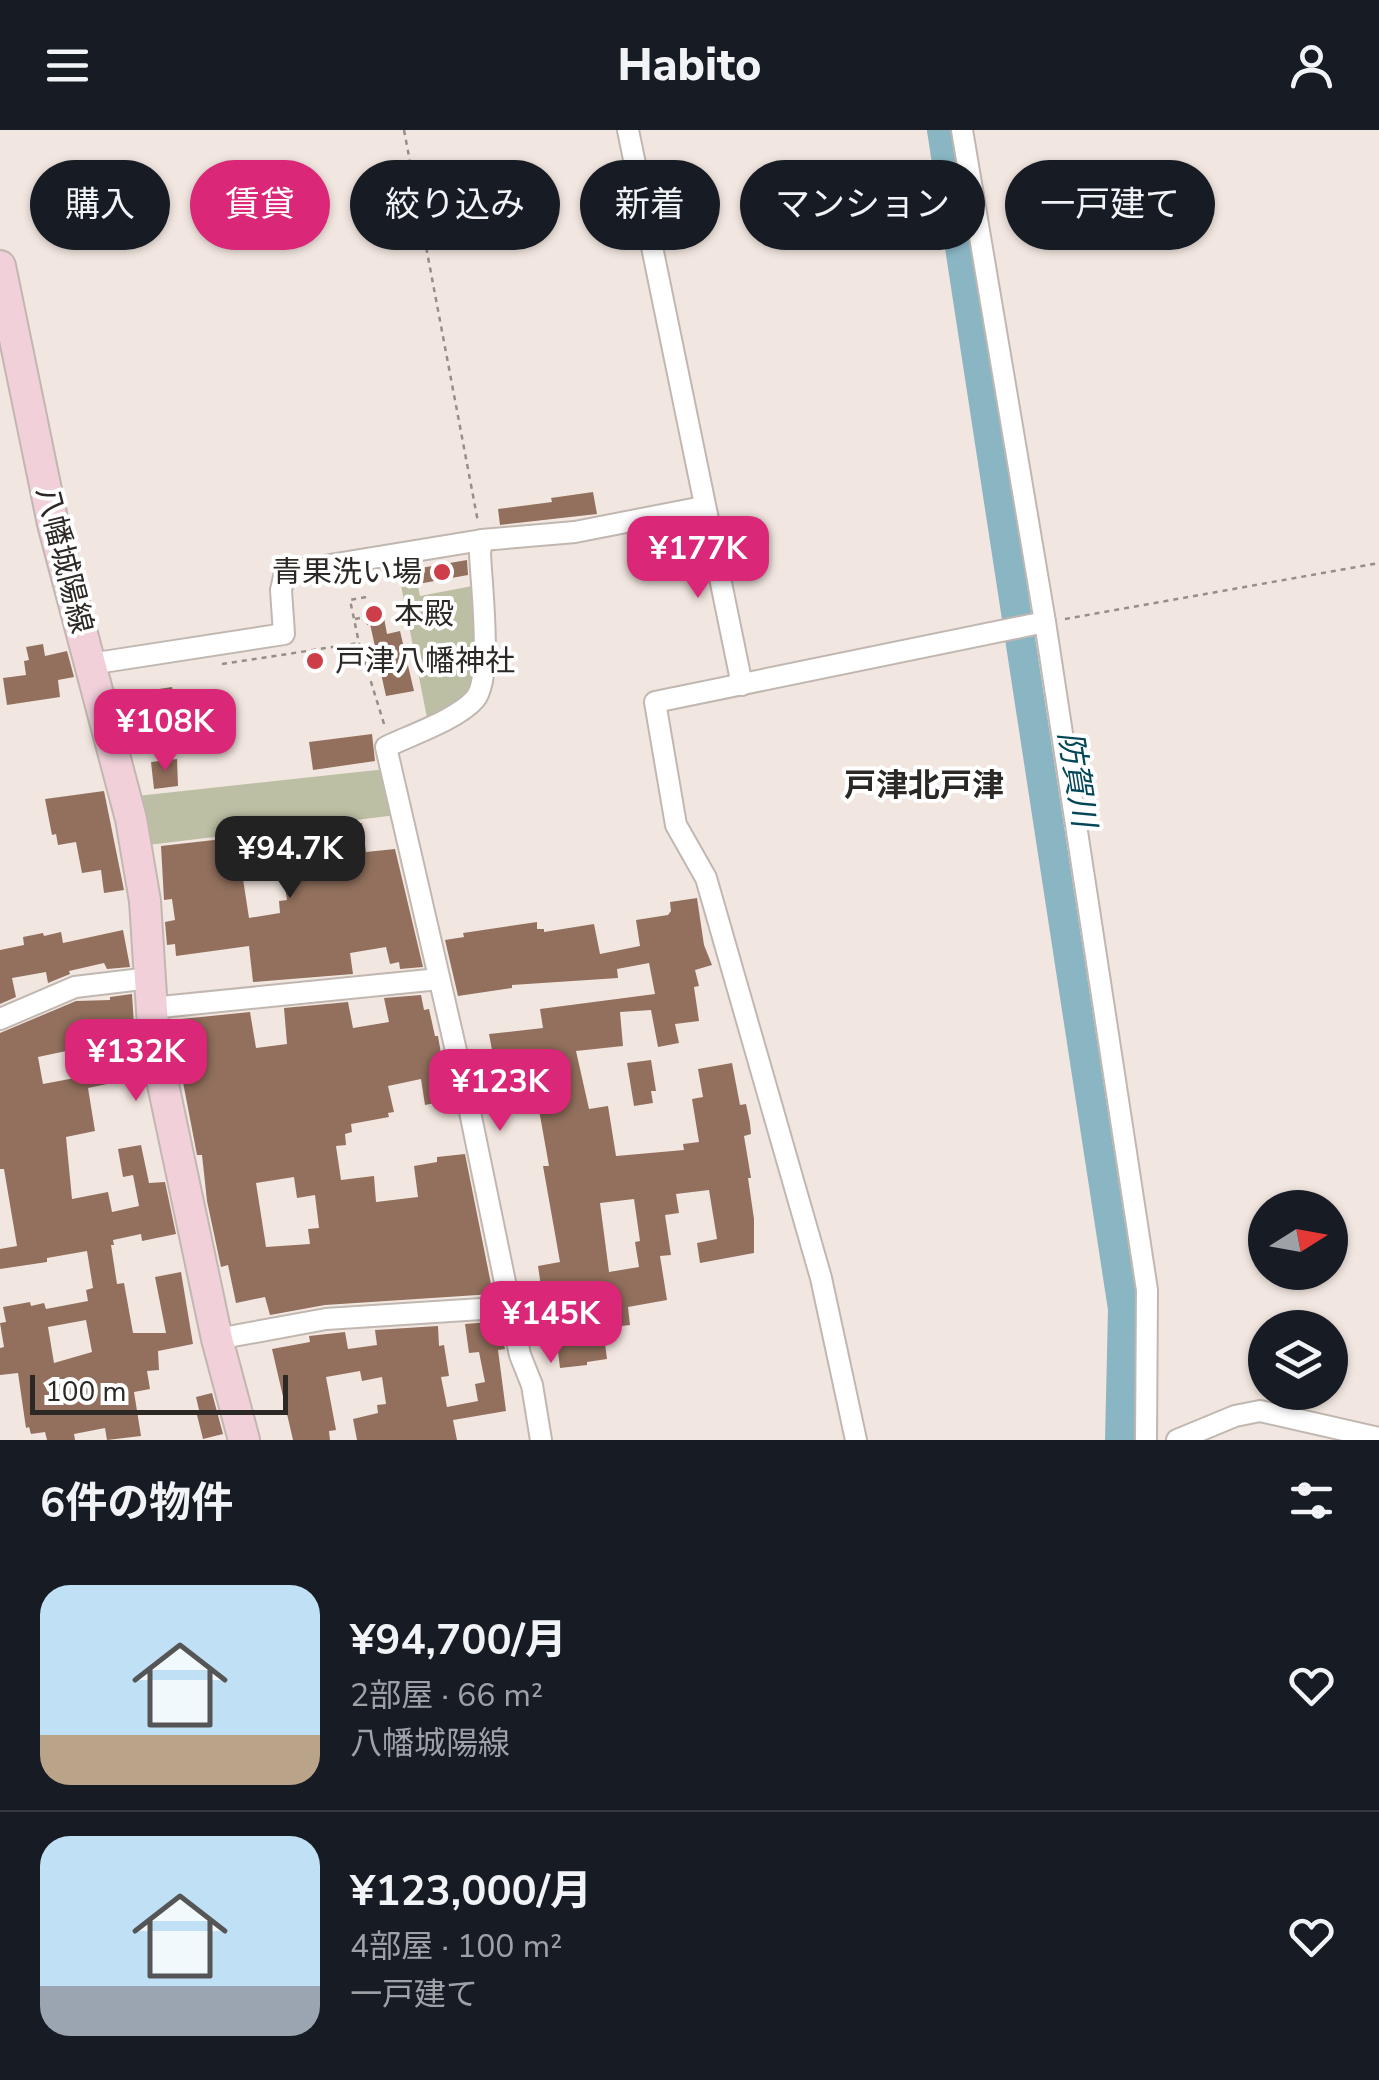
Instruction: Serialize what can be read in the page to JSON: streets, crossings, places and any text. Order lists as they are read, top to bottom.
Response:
{
  "streets": {
    "main road": ["八幡城陽線"]
  },
  "districts": ["戸津北戸津"],
  "water": ["防賀川"],
  "places": ["青果洗い場", "本殿", "戸津八幡神社"],
  "scale_bar": "100 m",
  "north": "right",
  "page": {
    "header": "Habito",
    "chip": [
      "購入",
      "賃貸",
      "絞り込み",
      "新着",
      "マンション",
      "一戸建て"
    ],
    "price": [
      "¥177K",
      "¥108K",
      "¥94.7K",
      "¥132K",
      "¥123K",
      "¥145K"
    ],
    "scale": "100 m",
    "heading": "6件の物件",
    "list": [
      {
        "name": "¥94,700/月",
        "note": "2部屋 · 66 m² · 八幡城陽線"
      },
      {
        "name": "¥123,000/月",
        "note": "4部屋 · 100 m² · 一戸建て"
      }
    ]
  }
}
